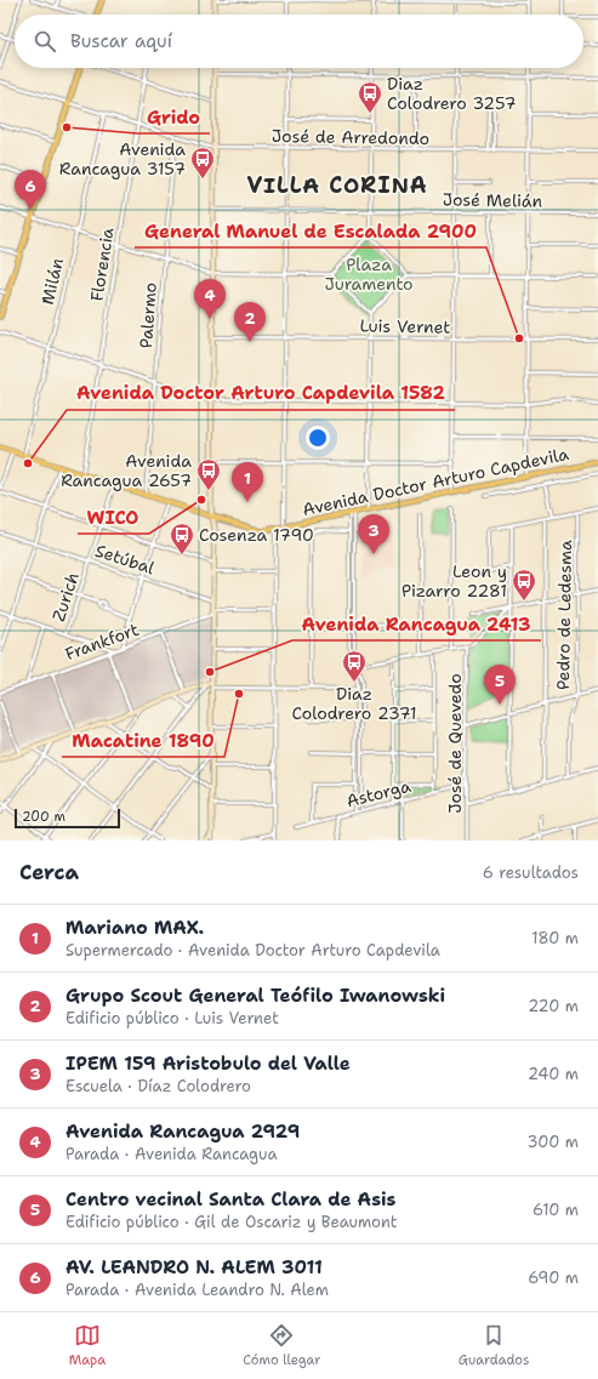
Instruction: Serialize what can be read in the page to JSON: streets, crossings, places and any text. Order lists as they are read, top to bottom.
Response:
{
  "streets": {
    "main road": ["Avenida Doctor Arturo Capdevila"],
    "street": [
      "José de Arredondo",
      "José Melián",
      "Florencia",
      "Milán",
      "Palermo",
      "Luis Vernet",
      "Setúbal",
      "Zurich",
      "Pedro de Ledesma",
      "Frankfort",
      "José de Quevedo",
      "Astorga"
    ]
  },
  "crossings": [
    ["José de Arredondo", "Florencia"],
    ["José de Arredondo", "Milán"],
    ["José de Arredondo", "Palermo"],
    ["Florencia", "Avenida Doctor Arturo Capdevila"],
    ["Milán", "Avenida Doctor Arturo Capdevila"],
    ["Palermo", "Avenida Doctor Arturo Capdevila"],
    ["Avenida Doctor Arturo Capdevila", "Zurich"],
    ["Setúbal", "Zurich"],
    ["Zurich", "Frankfort"],
    ["José de Quevedo", "Astorga"]
  ],
  "districts": ["VILLA CORINA"],
  "parks": ["Plaza Juramento"],
  "places": {
    "bus stop": [
      "Diaz Colodrero 3257",
      "Avenida Rancagua 3157",
      "Avenida Rancagua 2657",
      "Cosenza 1790",
      "Leon y Pizarro 2281",
      "Diaz Colodrero 2371"
    ],
    "other": [
      "Grido",
      "General Manuel de Escalada 2900",
      "Avenida Doctor Arturo Capdevila 1582",
      "WICO",
      "Avenida Rancagua 2413",
      "Macatine 1890"
    ]
  },
  "scale_bar": "200 m",
  "page": {
    "search": "Buscar aquí",
    "pins": [
      "6",
      "4",
      "2",
      "1",
      "3",
      "5"
    ],
    "scale": "200 m",
    "heading": ["Cerca", "6 resultados"],
    "list": [
      {
        "mark": "1",
        "name": "Mariano MAX.",
        "note": "Supermercado · Avenida Doctor Arturo Capdevila",
        "value": "180 m"
      },
      {
        "mark": "2",
        "name": "Grupo Scout General Teófilo Iwanowski",
        "note": "Edificio público · Luis Vernet",
        "value": "220 m"
      },
      {
        "mark": "3",
        "name": "IPEM 159 Aristobulo del Valle",
        "note": "Escuela · Díaz Colodrero",
        "value": "240 m"
      },
      {
        "mark": "4",
        "name": "Avenida Rancagua 2929",
        "note": "Parada · Avenida Rancagua",
        "value": "300 m"
      },
      {
        "mark": "5",
        "name": "Centro vecinal Santa Clara de Asis",
        "note": "Edificio público · Gil de Oscariz y Beaumont",
        "value": "610 m"
      },
      {
        "mark": "6",
        "name": "AV. LEANDRO N. ALEM 3011",
        "note": "Parada · Avenida Leandro N. Alem",
        "value": "690 m"
      }
    ],
    "nav": ["Mapa", "Cómo llegar", "Guardados"]
  }
}
